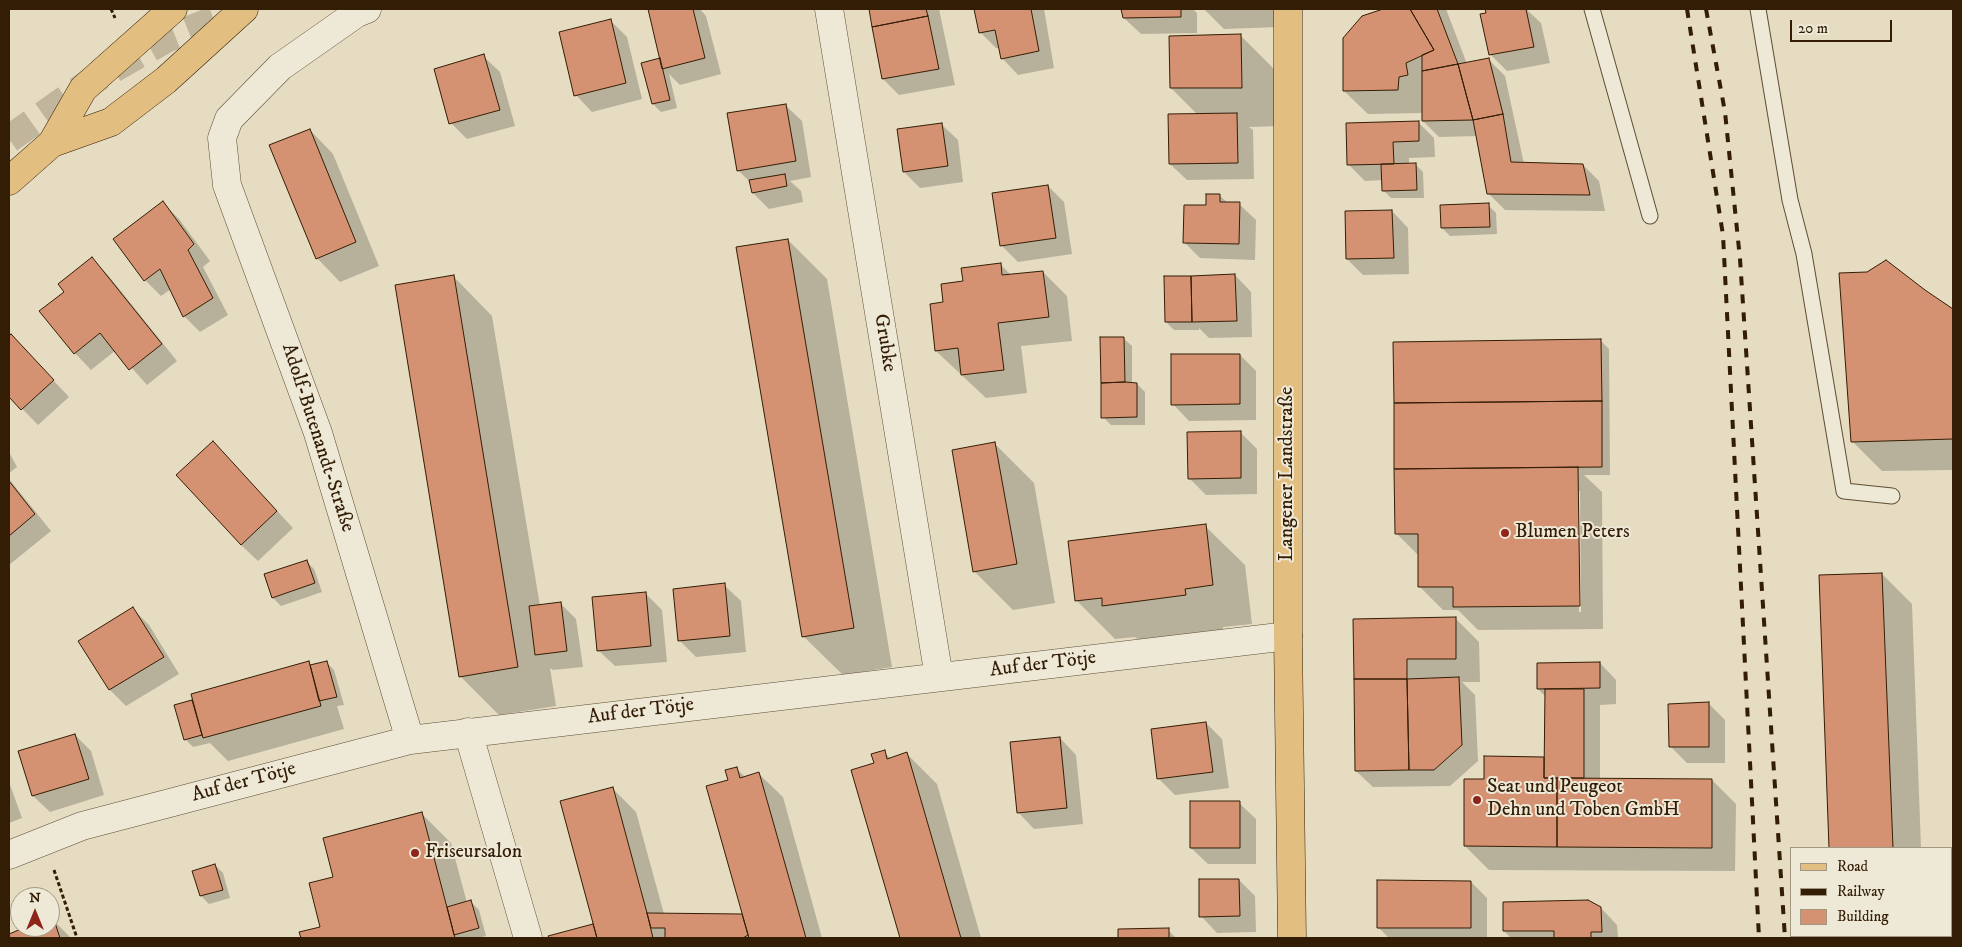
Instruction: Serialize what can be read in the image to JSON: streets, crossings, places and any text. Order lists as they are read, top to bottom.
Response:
{
  "streets": {
    "main road": ["Langener Landstraße"],
    "street": ["Grubke", "Adolf-Butenandt-Straße", "Auf der Tötje"]
  },
  "crossings": [
    ["Grubke", "Auf der Tötje"],
    ["Adolf-Butenandt-Straße", "Auf der Tötje"],
    ["Langener Landstraße", "Auf der Tötje"]
  ],
  "places": ["Blumen Peters", "Seat und Peugeot Dehn und Toben GmbH", "Friseursalon"],
  "legend": ["Road", "Railway", "Building"],
  "scale_bar": "20 m",
  "north": "top"
}
